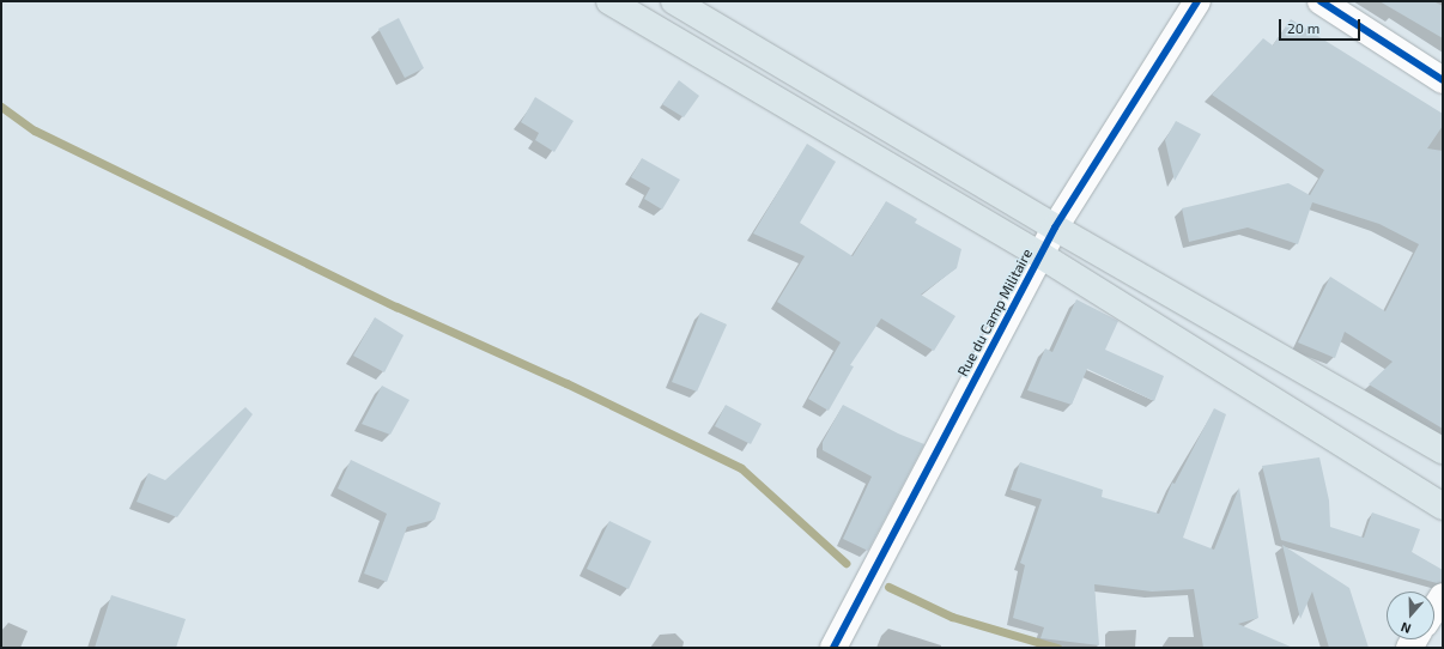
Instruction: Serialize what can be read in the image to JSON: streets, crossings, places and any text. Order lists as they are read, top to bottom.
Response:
{
  "streets": {
    "street": ["Rue du Camp Militaire"]
  },
  "scale_bar": "20 m",
  "north": "bottom"
}
